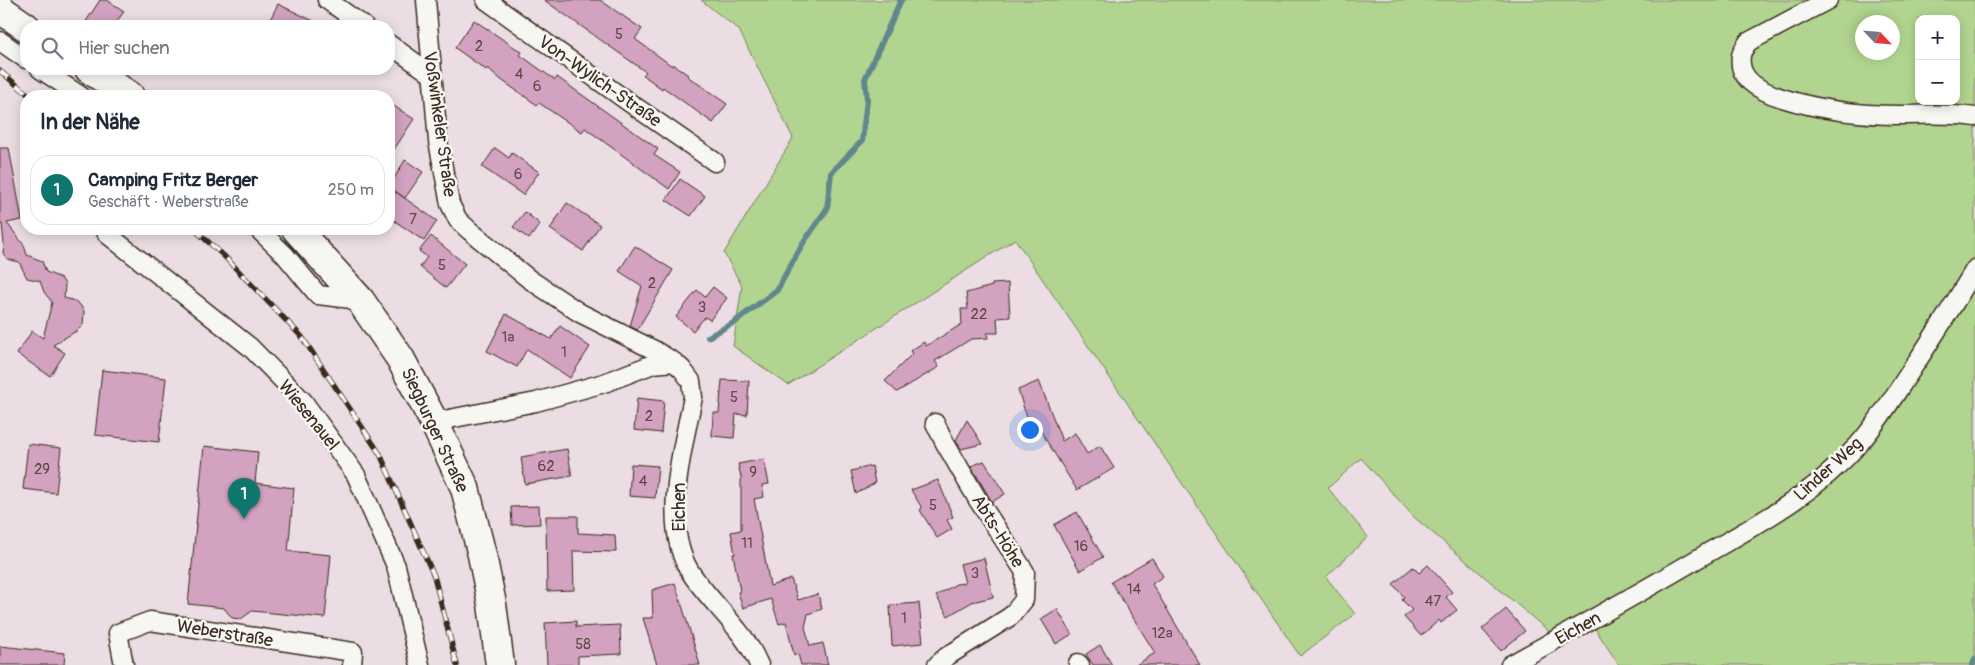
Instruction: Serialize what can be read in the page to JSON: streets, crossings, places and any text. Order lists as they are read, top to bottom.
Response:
{
  "streets": {
    "main road": ["Siegburger Straße"],
    "street": [
      "Von-Wylich-Straße",
      "Voßwinkeler Straße",
      "Wiesenauel",
      "Linder Weg",
      "Eichen",
      "Abts-Höhe",
      "Weberstraße"
    ]
  },
  "crossings": [
    ["Voßwinkeler Straße", "Eichen"],
    ["Linder Weg", "Eichen"]
  ],
  "house_numbers": [
    "5",
    "2",
    "4",
    "6",
    "6",
    "7",
    "5",
    "2",
    "3",
    "22",
    "1a",
    "1",
    "5",
    "2",
    "62",
    "29",
    "9",
    "4",
    "5",
    "11",
    "16",
    "3",
    "14",
    "47",
    "1",
    "12a",
    "58"
  ],
  "north": "bottom right",
  "page": {
    "map_buttons": ["+", "−"],
    "search": "Hier suchen",
    "heading": "In der Nähe",
    "list": [
      {
        "mark": "1",
        "name": "Camping Fritz Berger",
        "note": "Geschäft · Weberstraße",
        "value": "250 m"
      }
    ],
    "pins": "1"
  }
}
